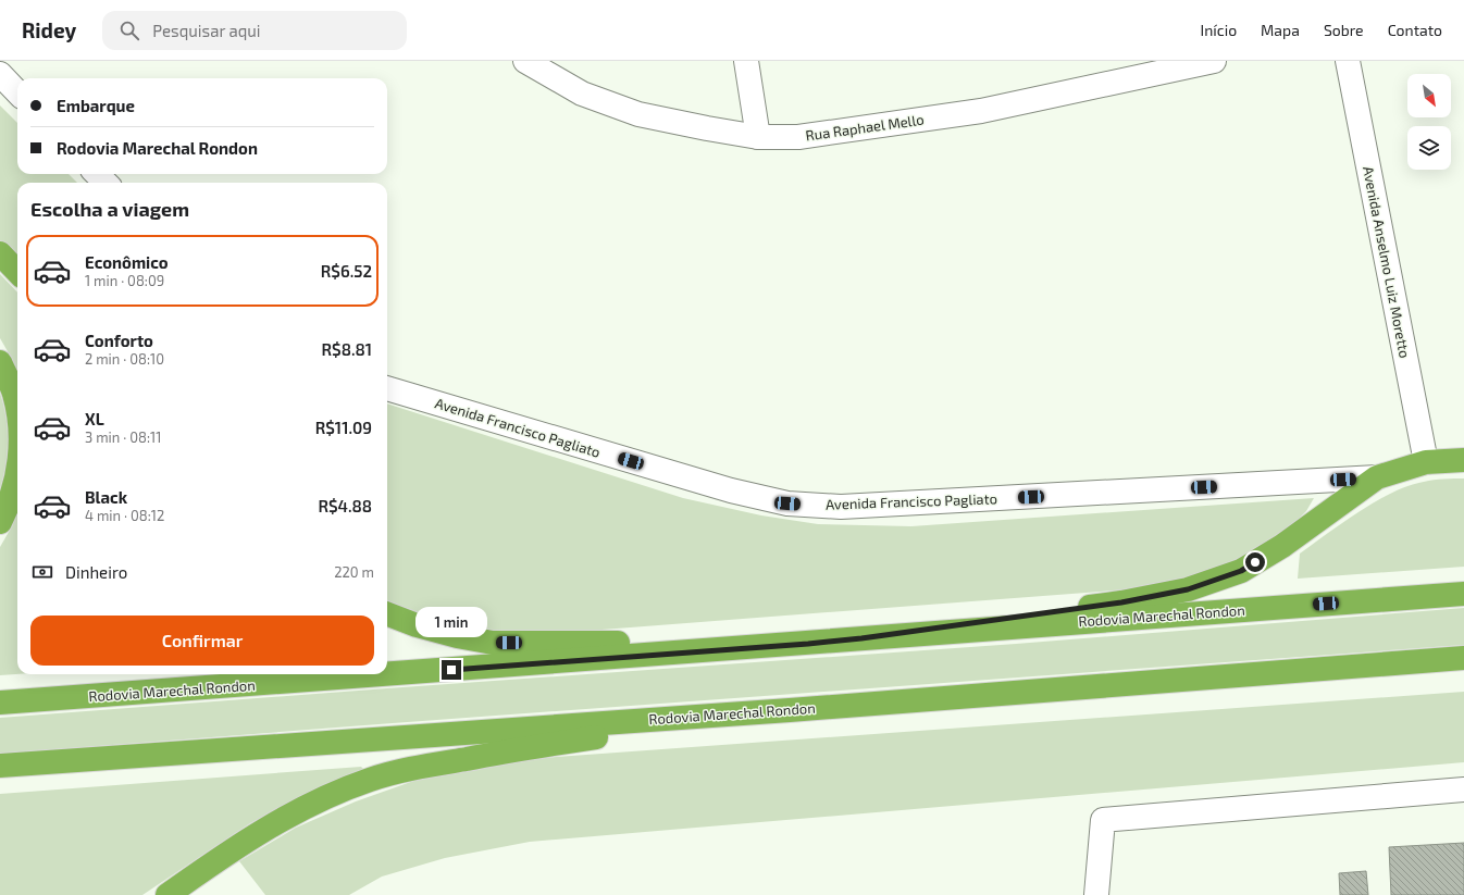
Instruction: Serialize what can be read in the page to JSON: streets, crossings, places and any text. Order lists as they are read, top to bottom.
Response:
{
  "streets": {
    "highway": ["Rodovia Marechal Rondon"],
    "street": ["Rua Raphael Mello", "Avenida Anselmo Luiz Moretto", "Avenida Francisco Pagliato"]
  },
  "north": "bottom right",
  "page": {
    "header": "Ridey",
    "search": "Pesquisar aqui",
    "nav": [
      "Início",
      "Mapa",
      "Sobre",
      "Contato"
    ],
    "banner": ["Embarque", "Rodovia Marechal Rondon"],
    "heading": "Escolha a viagem",
    "list": [
      {
        "name": "Econômico",
        "note": "1 min · 08:09",
        "value": "R$6.52"
      },
      {
        "name": "Conforto",
        "note": "2 min · 08:10",
        "value": "R$8.81"
      },
      {
        "name": "XL",
        "note": "3 min · 08:11",
        "value": "R$11.09"
      },
      {
        "name": "Black",
        "note": "4 min · 08:12",
        "value": "R$4.88"
      }
    ],
    "pay": ["Dinheiro", "220 m"],
    "bubble": "1 min",
    "buttons": "Confirmar"
  }
}
